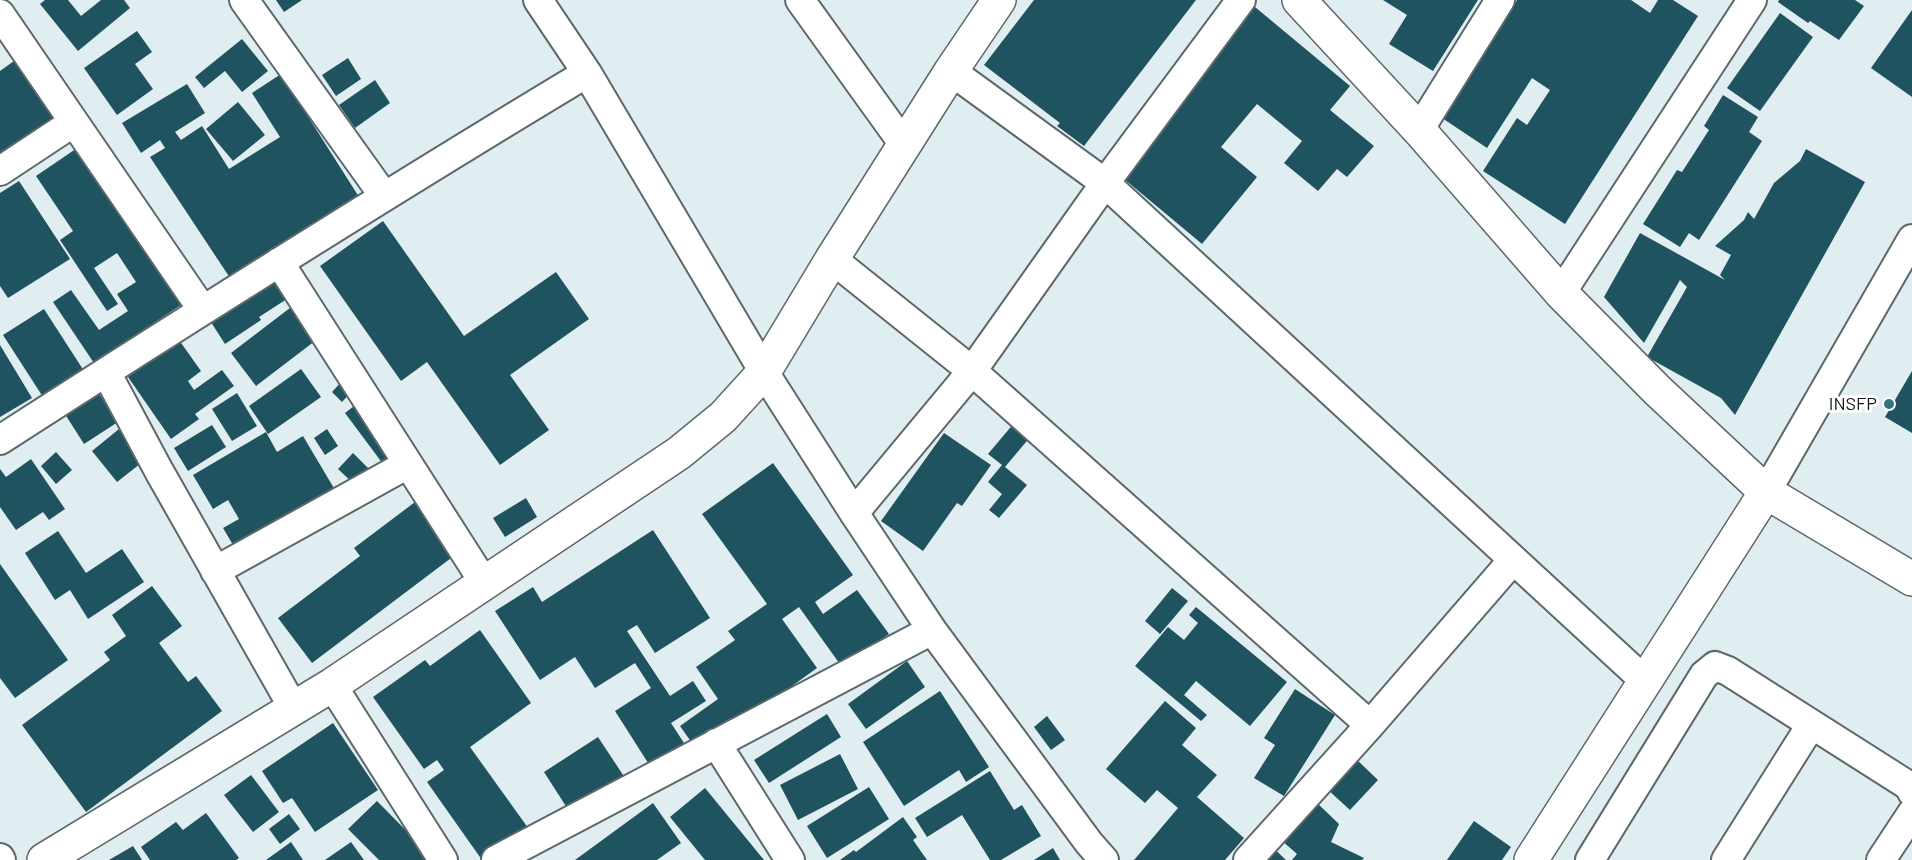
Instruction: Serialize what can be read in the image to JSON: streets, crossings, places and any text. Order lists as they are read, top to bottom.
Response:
{
  "places": ["INSFP"]
}
